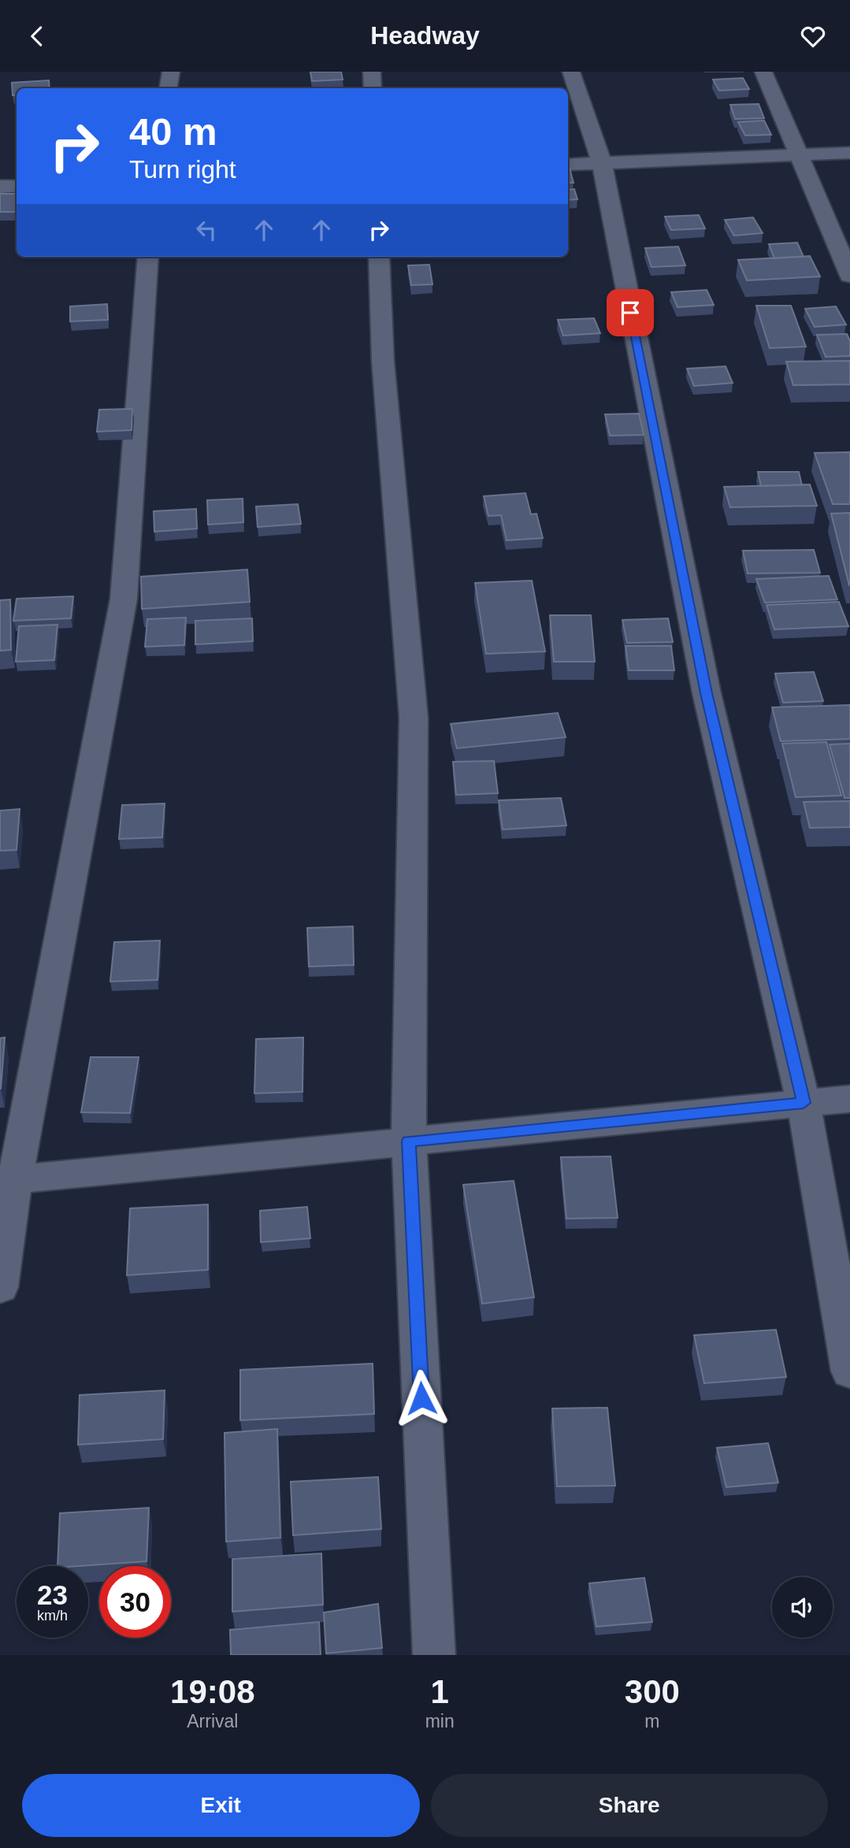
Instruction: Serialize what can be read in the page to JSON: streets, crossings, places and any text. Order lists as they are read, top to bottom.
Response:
{
  "page": {
    "header": "Headway",
    "turn": ["40 m", "Turn right"],
    "speed": "23 km/h",
    "limit": "30",
    "eta": [
      "19:08",
      "Arrival",
      "1",
      "min",
      "300",
      "m"
    ],
    "buttons": ["Exit", "Share"]
  }
}
